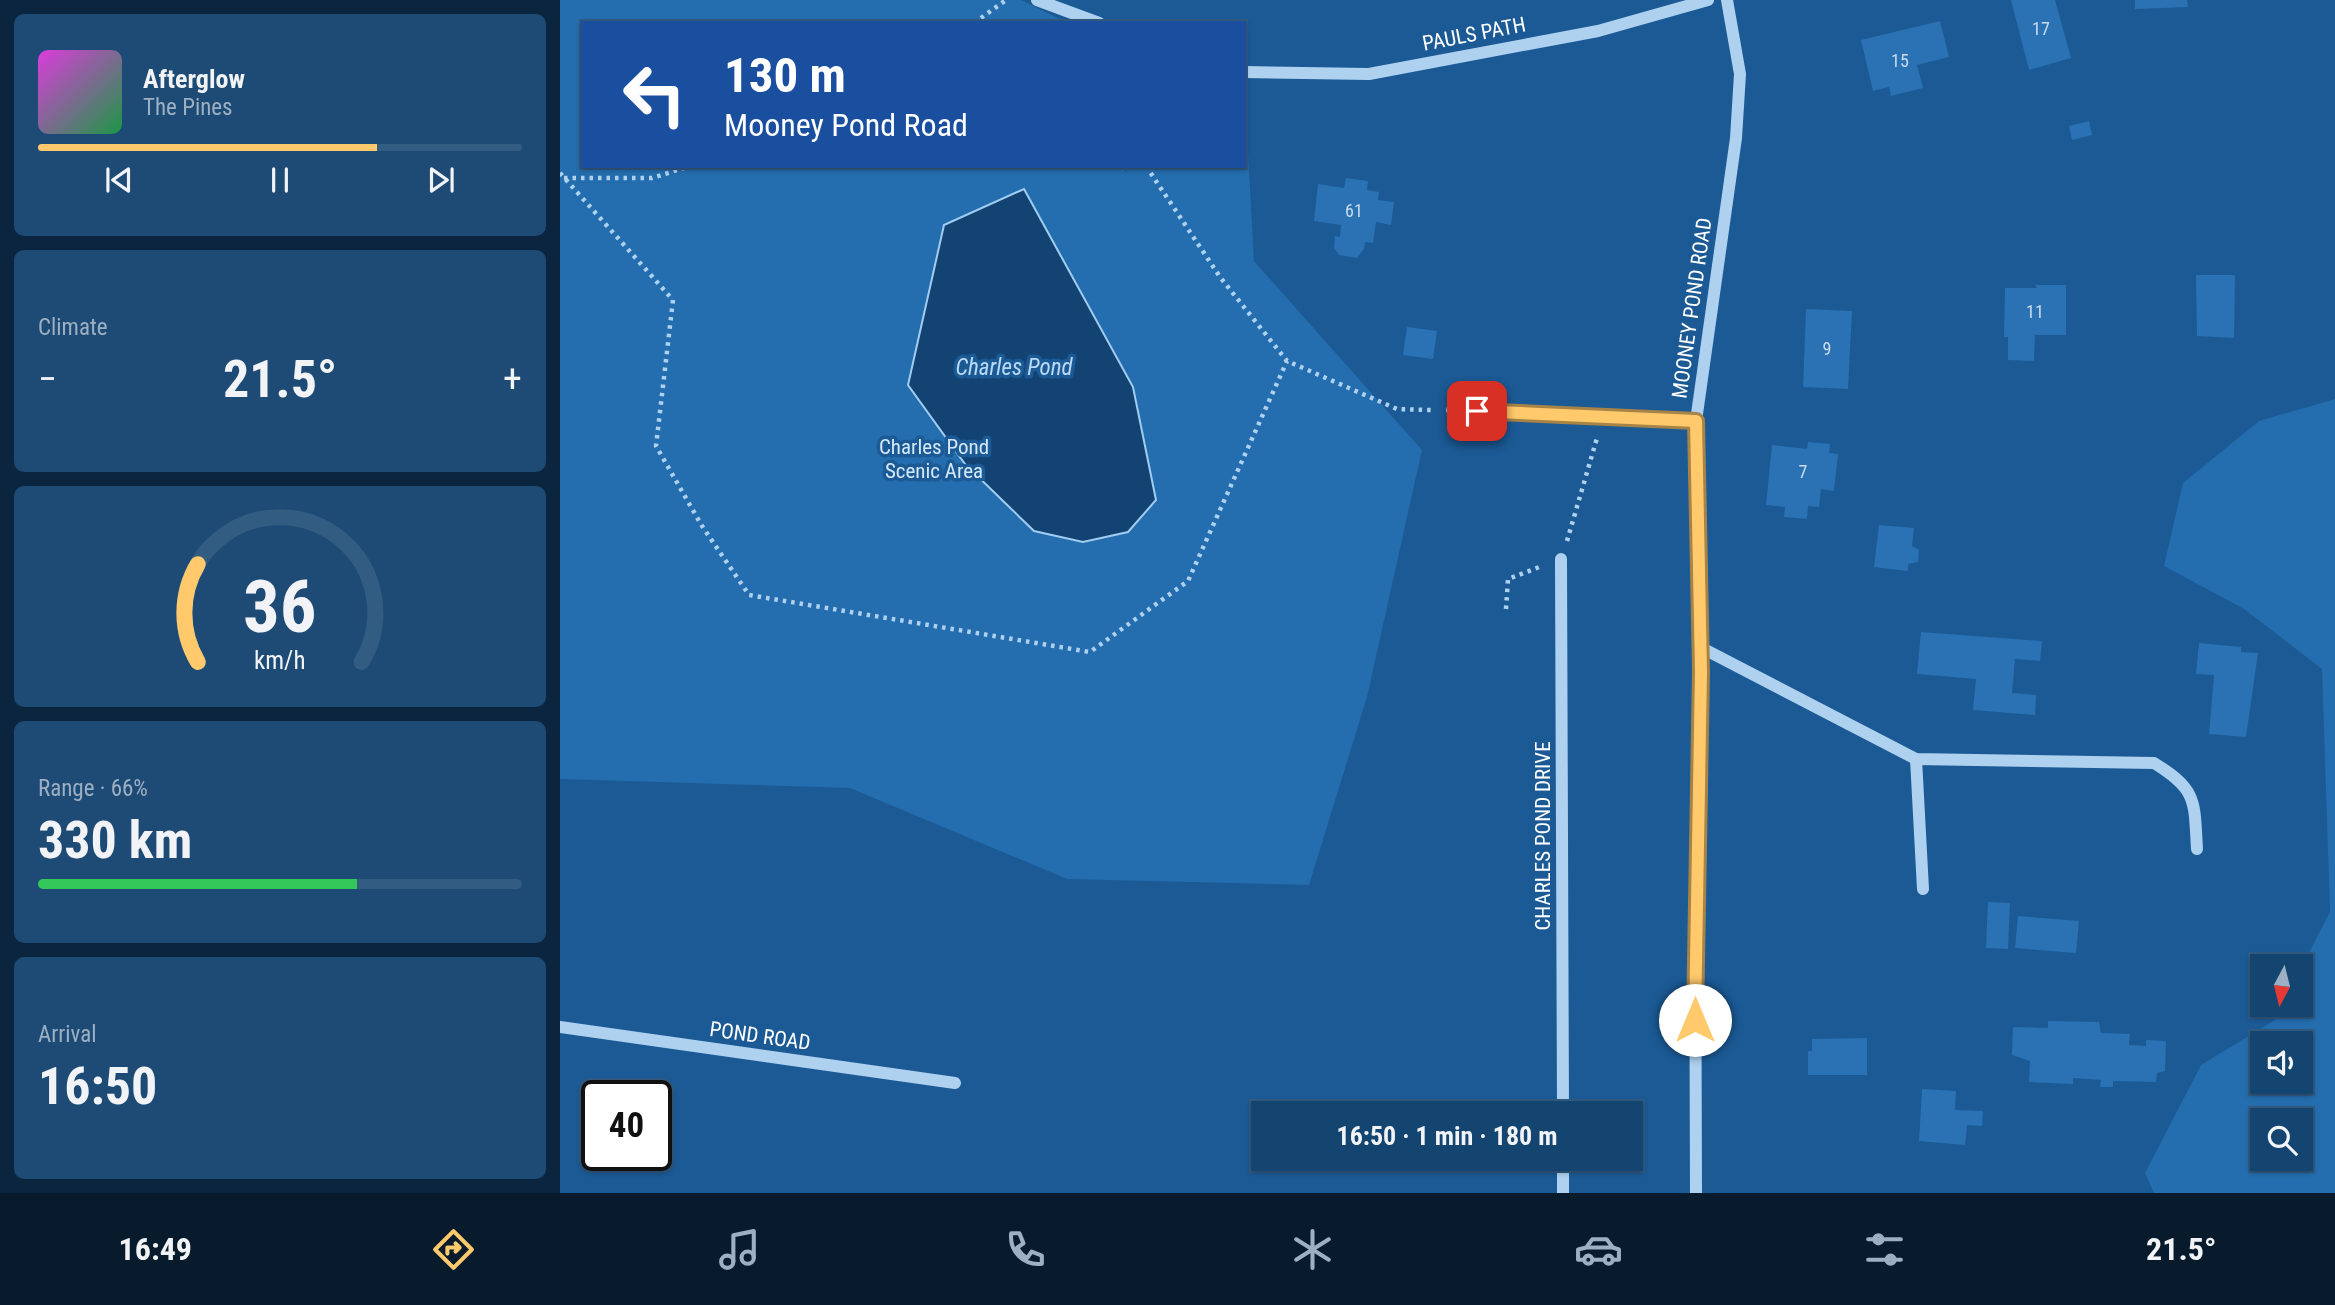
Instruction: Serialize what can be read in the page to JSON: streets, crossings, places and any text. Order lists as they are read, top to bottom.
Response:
{
  "streets": {
    "street": [
      "PAULS PATH",
      "MOONEY POND ROAD",
      "CHARLES POND DRIVE",
      "POND ROAD"
    ]
  },
  "water": ["Charles Pond"],
  "parks": ["Charles Pond Scenic Area"],
  "house_numbers": [
    "17",
    "15",
    "61",
    "11",
    "9",
    "7"
  ],
  "north": "bottom",
  "page": {
    "turn": ["130 m", "Mooney Pond Road"],
    "song": ["Afterglow", "The Pines"],
    "tile": [
      "Climate",
      ["Range · 66%", "330 km"],
      ["Arrival", "16:50"]
    ],
    "heat": ["−", "21.5°", "+"],
    "limit": "40",
    "trip": "16:50 · 1 min · 180 m",
    "tabs": ["16:49", "21.5°"],
    "gauge": ["36", "km/h"]
  }
}
